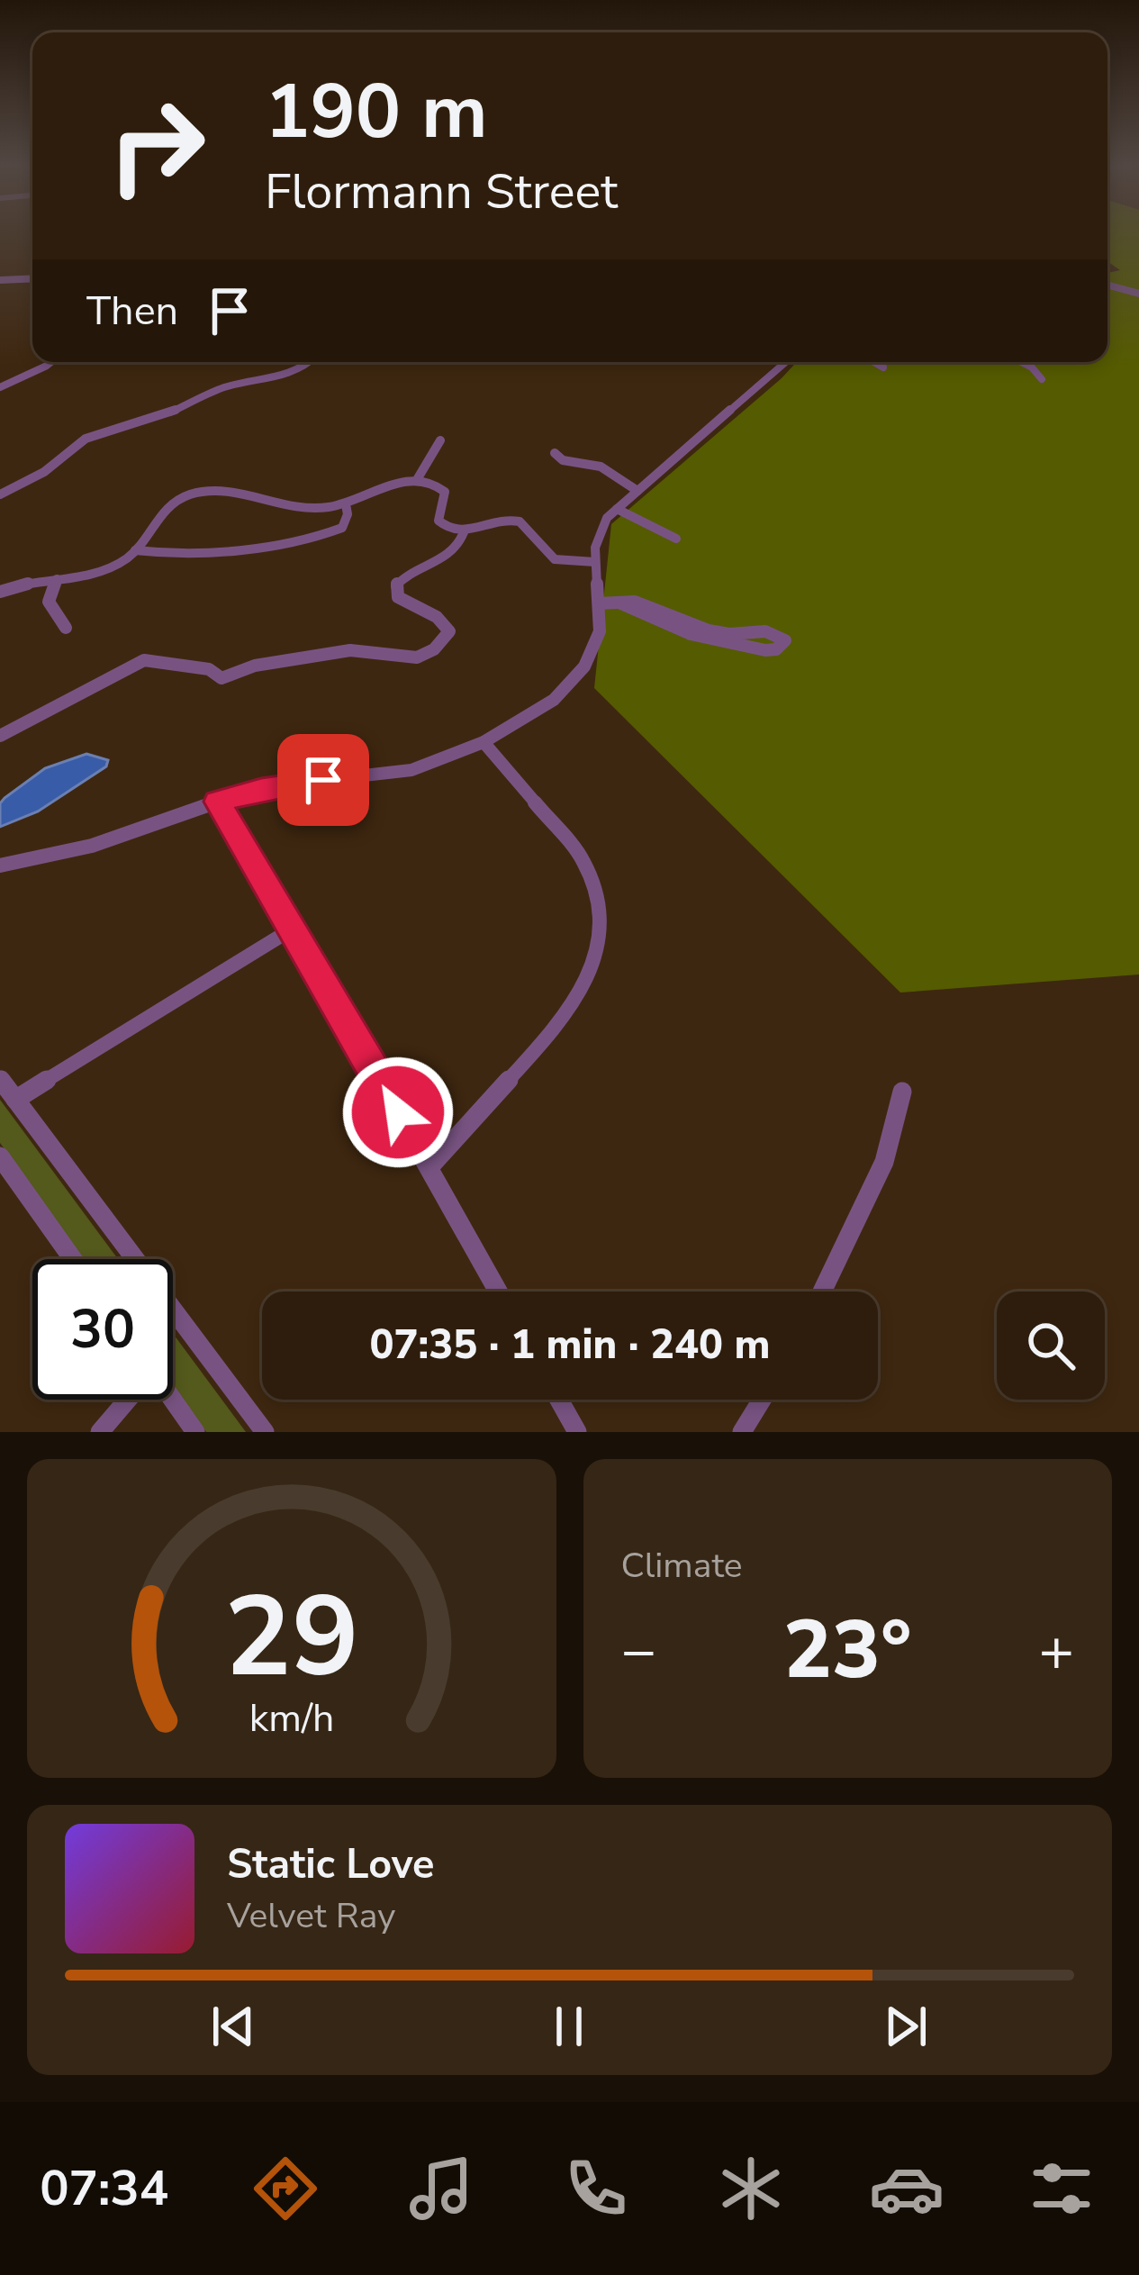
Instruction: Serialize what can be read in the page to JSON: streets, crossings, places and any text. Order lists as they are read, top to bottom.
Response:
{
  "page": {
    "turn": ["190 m", "Flormann Street"],
    "then": "Then",
    "limit": "30",
    "trip": "07:35 · 1 min · 240 m",
    "tile": "Climate",
    "heat": ["−", "23°", "+"],
    "song": ["Static Love", "Velvet Ray"],
    "tabs": "07:34",
    "gauge": ["29", "km/h"]
  }
}
